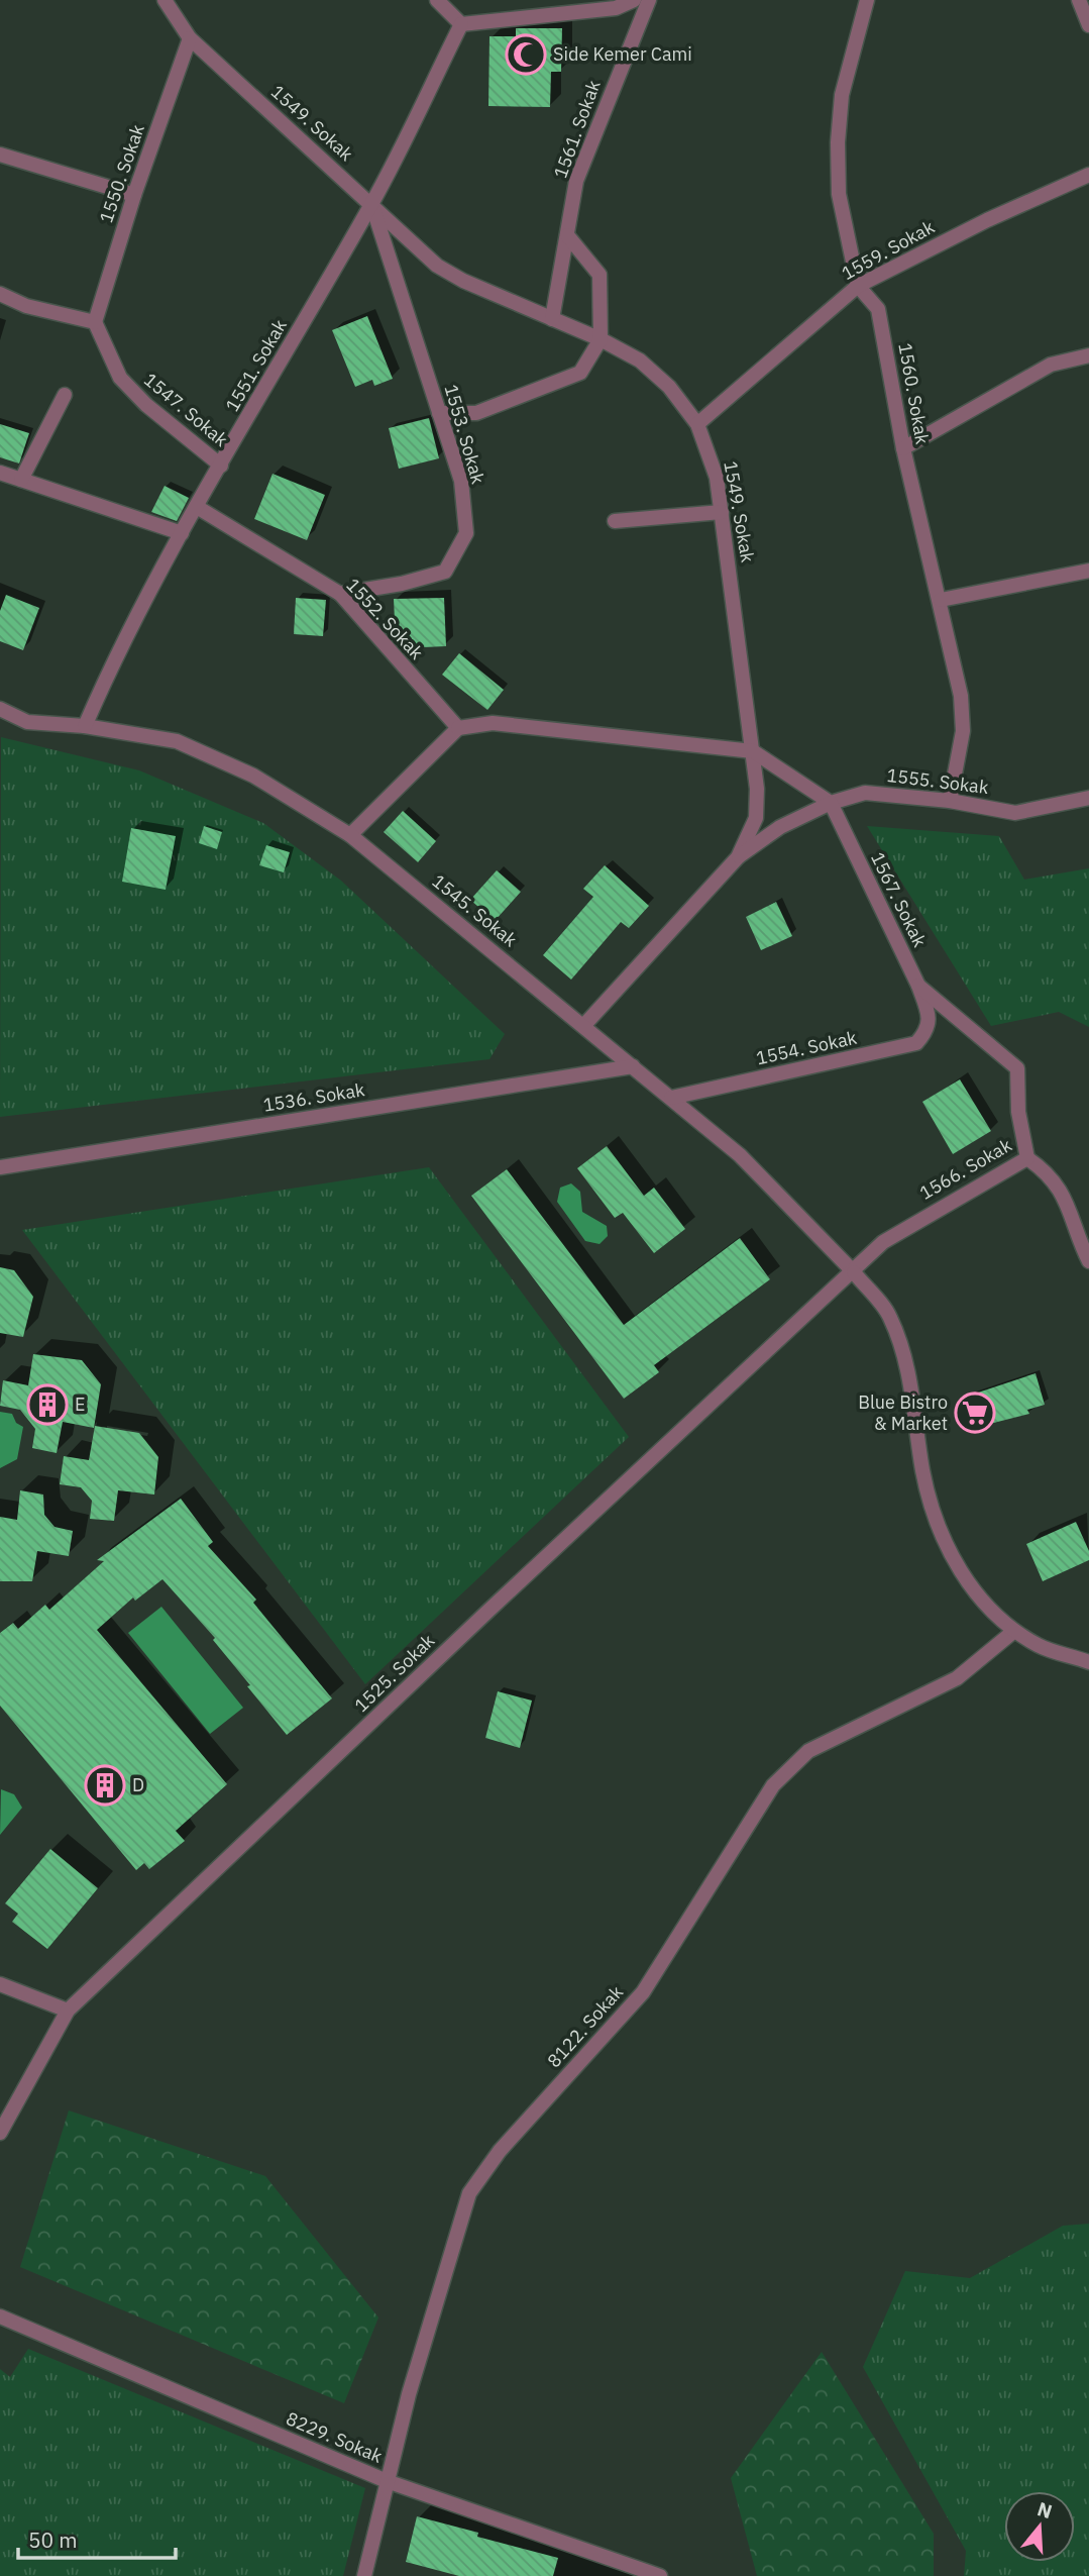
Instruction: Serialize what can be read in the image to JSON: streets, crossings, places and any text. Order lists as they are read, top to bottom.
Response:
{
  "streets": {
    "street": [
      "1549. Sokak",
      "1561. Sokak",
      "1550. Sokak",
      "1559. Sokak",
      "1551. Sokak",
      "1560. Sokak",
      "1547. Sokak",
      "1553. Sokak",
      "1552. Sokak",
      "1555. Sokak",
      "1567. Sokak",
      "1545. Sokak",
      "1554. Sokak",
      "1536. Sokak",
      "1566. Sokak",
      "1525. Sokak",
      "8122. Sokak",
      "8229. Sokak"
    ]
  },
  "crossings": [
    ["1549. Sokak", "1561. Sokak"],
    ["1549. Sokak", "1550. Sokak"],
    ["1549. Sokak", "1559. Sokak"],
    ["1549. Sokak", "1551. Sokak"],
    ["1549. Sokak", "1553. Sokak"],
    ["1549. Sokak", "1555. Sokak"],
    ["1549. Sokak", "1545. Sokak"],
    ["1550. Sokak", "1547. Sokak"],
    ["1559. Sokak", "1560. Sokak"],
    ["1551. Sokak", "1547. Sokak"],
    ["1551. Sokak", "1553. Sokak"],
    ["1551. Sokak", "1552. Sokak"],
    ["1551. Sokak", "1545. Sokak"],
    ["1560. Sokak", "1555. Sokak"],
    ["1553. Sokak", "1552. Sokak"],
    ["1555. Sokak", "1567. Sokak"],
    ["1567. Sokak", "1554. Sokak"],
    ["1567. Sokak", "1566. Sokak"],
    ["1545. Sokak", "1554. Sokak"],
    ["1545. Sokak", "1536. Sokak"],
    ["1545. Sokak", "1566. Sokak"],
    ["1545. Sokak", "1525. Sokak"],
    ["1545. Sokak", "8122. Sokak"],
    ["1566. Sokak", "1525. Sokak"],
    ["8122. Sokak", "8229. Sokak"]
  ],
  "places": {
    "mosque": ["Side Kemer Cami"],
    "building": ["E", "D"],
    "supermarket": ["Blue Bistro & Market"]
  },
  "scale_bar": "50 m",
  "north": "top"
}
